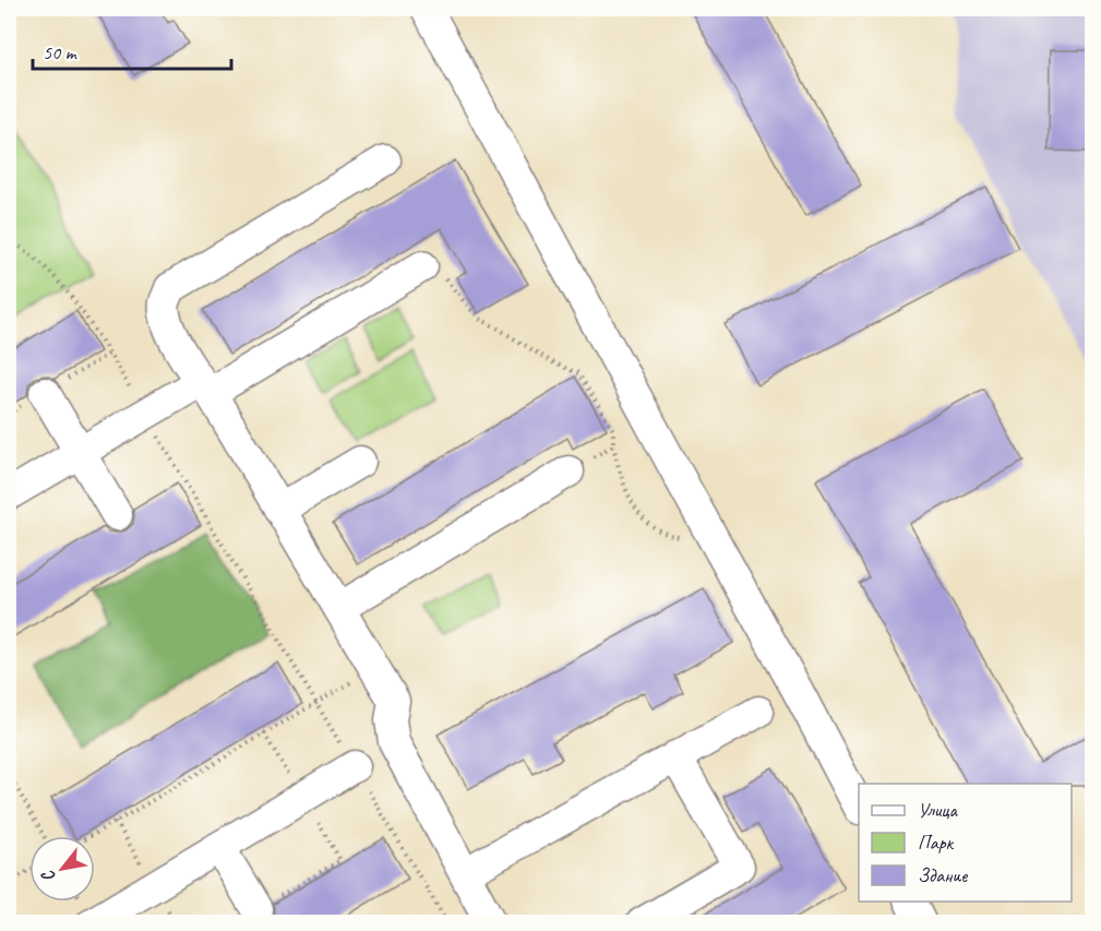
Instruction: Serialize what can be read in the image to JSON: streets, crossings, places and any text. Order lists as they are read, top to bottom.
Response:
{
  "legend": ["Улица", "Парк", "Здание"],
  "scale_bar": "50 m",
  "north": "bottom left"
}
